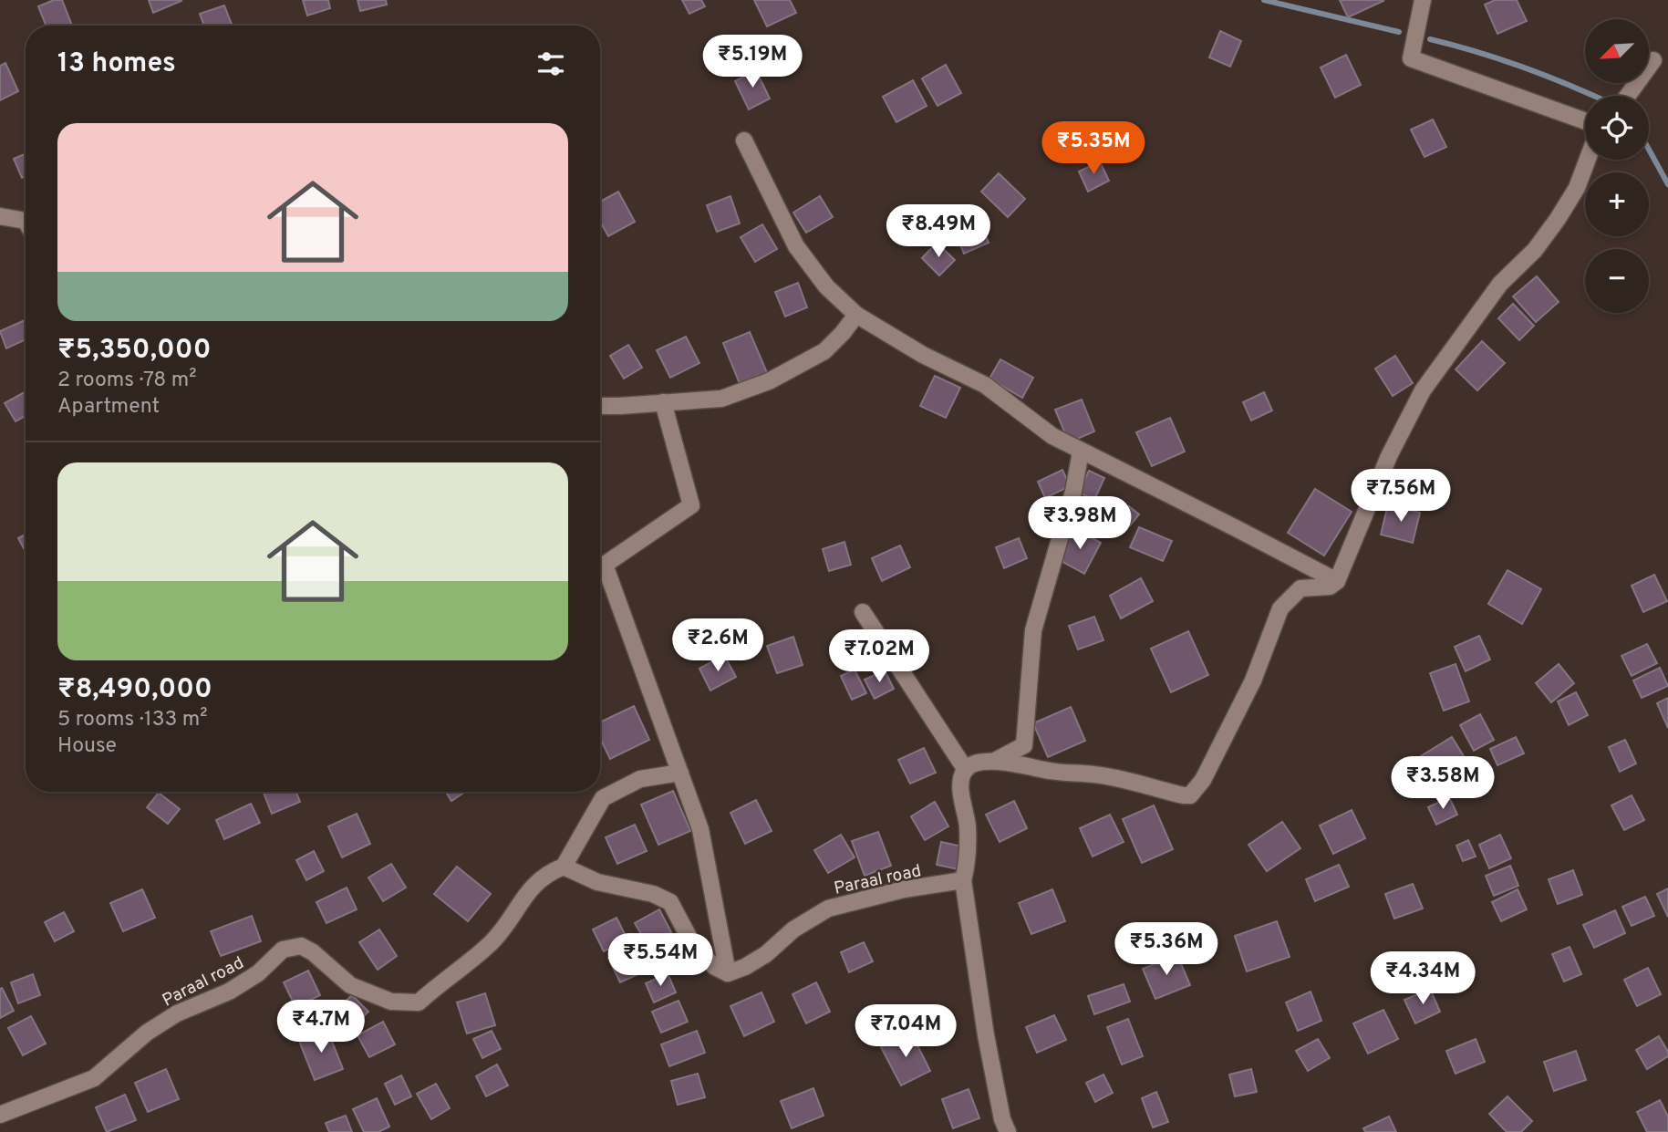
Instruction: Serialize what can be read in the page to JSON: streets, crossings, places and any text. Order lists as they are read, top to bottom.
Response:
{
  "streets": {
    "street": ["Paraal road"]
  },
  "north": "bottom left",
  "page": {
    "map_buttons": ["+", "−"],
    "heading": "13 homes",
    "price": [
      "₹5.19M",
      "₹5.35M",
      "₹8.49M",
      "₹7.56M",
      "₹3.98M",
      "₹2.6M",
      "₹7.02M",
      "₹3.58M",
      "₹5.36M",
      "₹5.54M",
      "₹4.34M",
      "₹4.7M",
      "₹7.04M"
    ],
    "list": [
      {
        "name": "₹5,350,000",
        "note": "2 rooms · 78 m² · Apartment"
      },
      {
        "name": "₹8,490,000",
        "note": "5 rooms · 133 m² · House"
      }
    ]
  }
}
